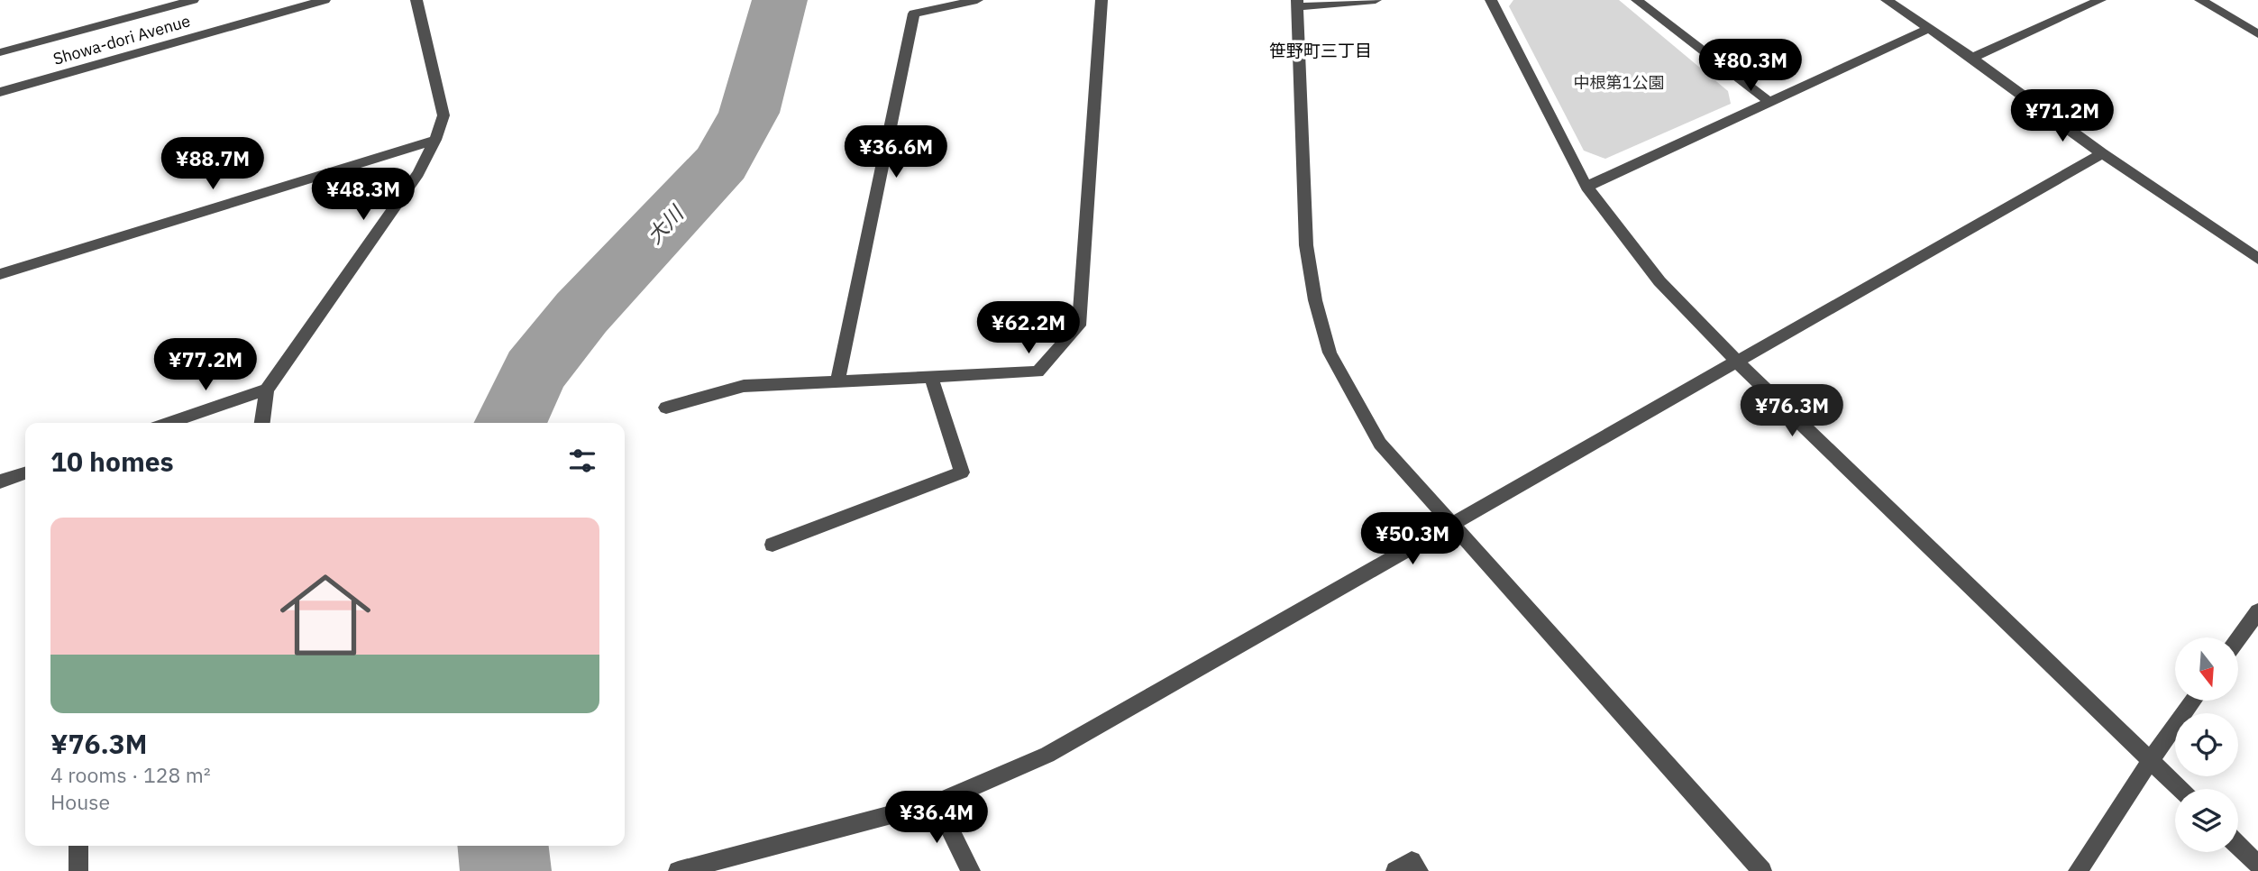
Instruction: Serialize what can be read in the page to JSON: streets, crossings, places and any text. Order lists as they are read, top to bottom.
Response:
{
  "streets": {
    "street": ["Showa-dori Avenue"]
  },
  "districts": ["笹野町三丁目"],
  "water": ["大川"],
  "parks": ["中根第1公園"],
  "north": "bottom",
  "page": {
    "price": [
      "¥80.3M",
      "¥71.2M",
      "¥36.6M",
      "¥88.7M",
      "¥48.3M",
      "¥62.2M",
      "¥77.2M",
      "¥76.3M",
      "¥50.3M",
      "¥36.4M"
    ],
    "heading": "10 homes",
    "list": [
      {
        "name": "¥76.3M",
        "note": "4 rooms · 128 m² · House"
      }
    ]
  }
}
